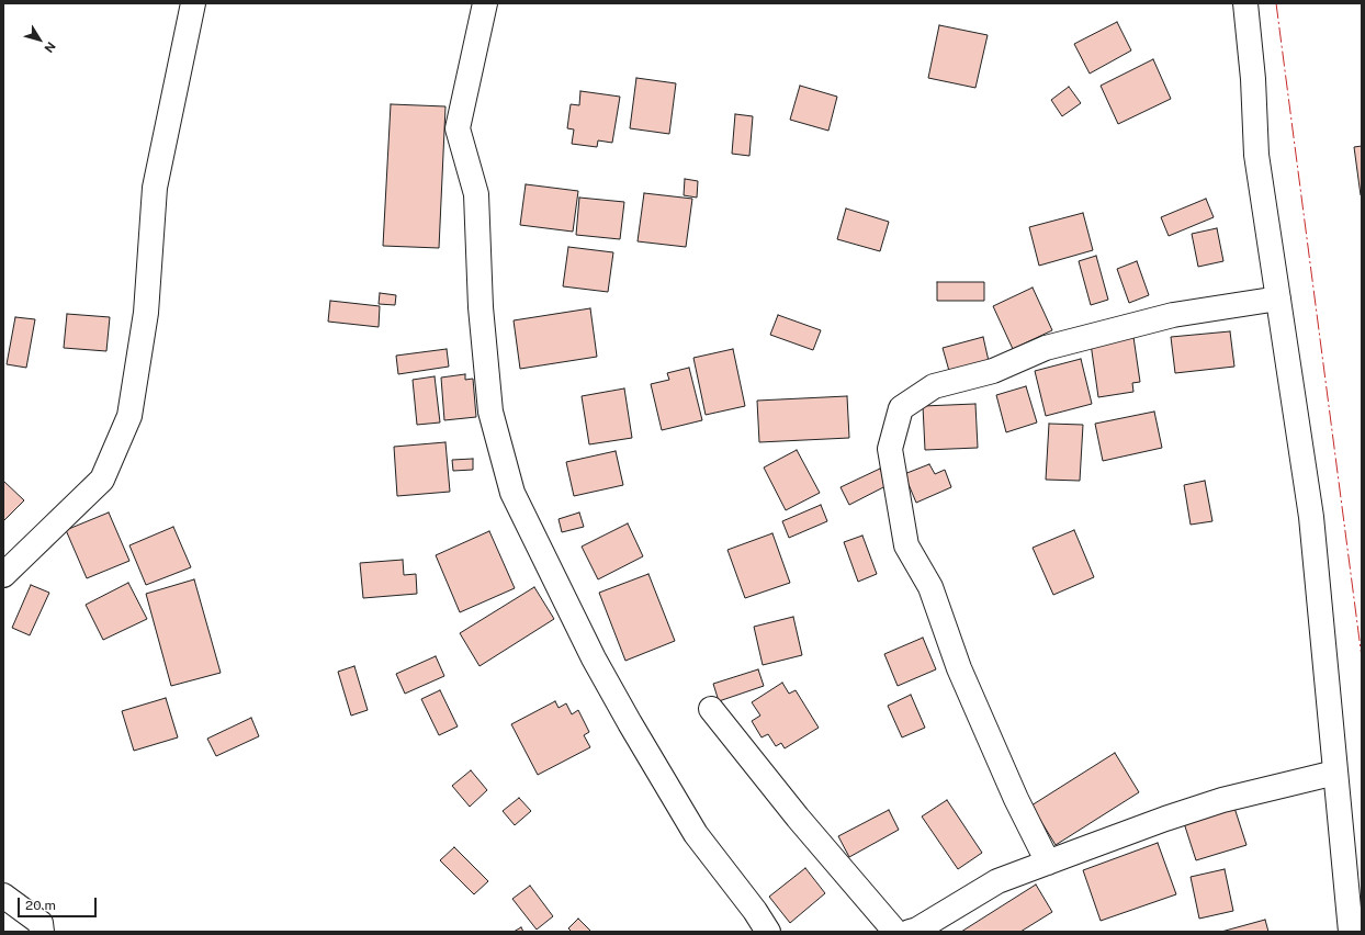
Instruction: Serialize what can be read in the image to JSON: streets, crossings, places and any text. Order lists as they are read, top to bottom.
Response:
{
  "scale_bar": "20 m",
  "north": "bottom right"
}
